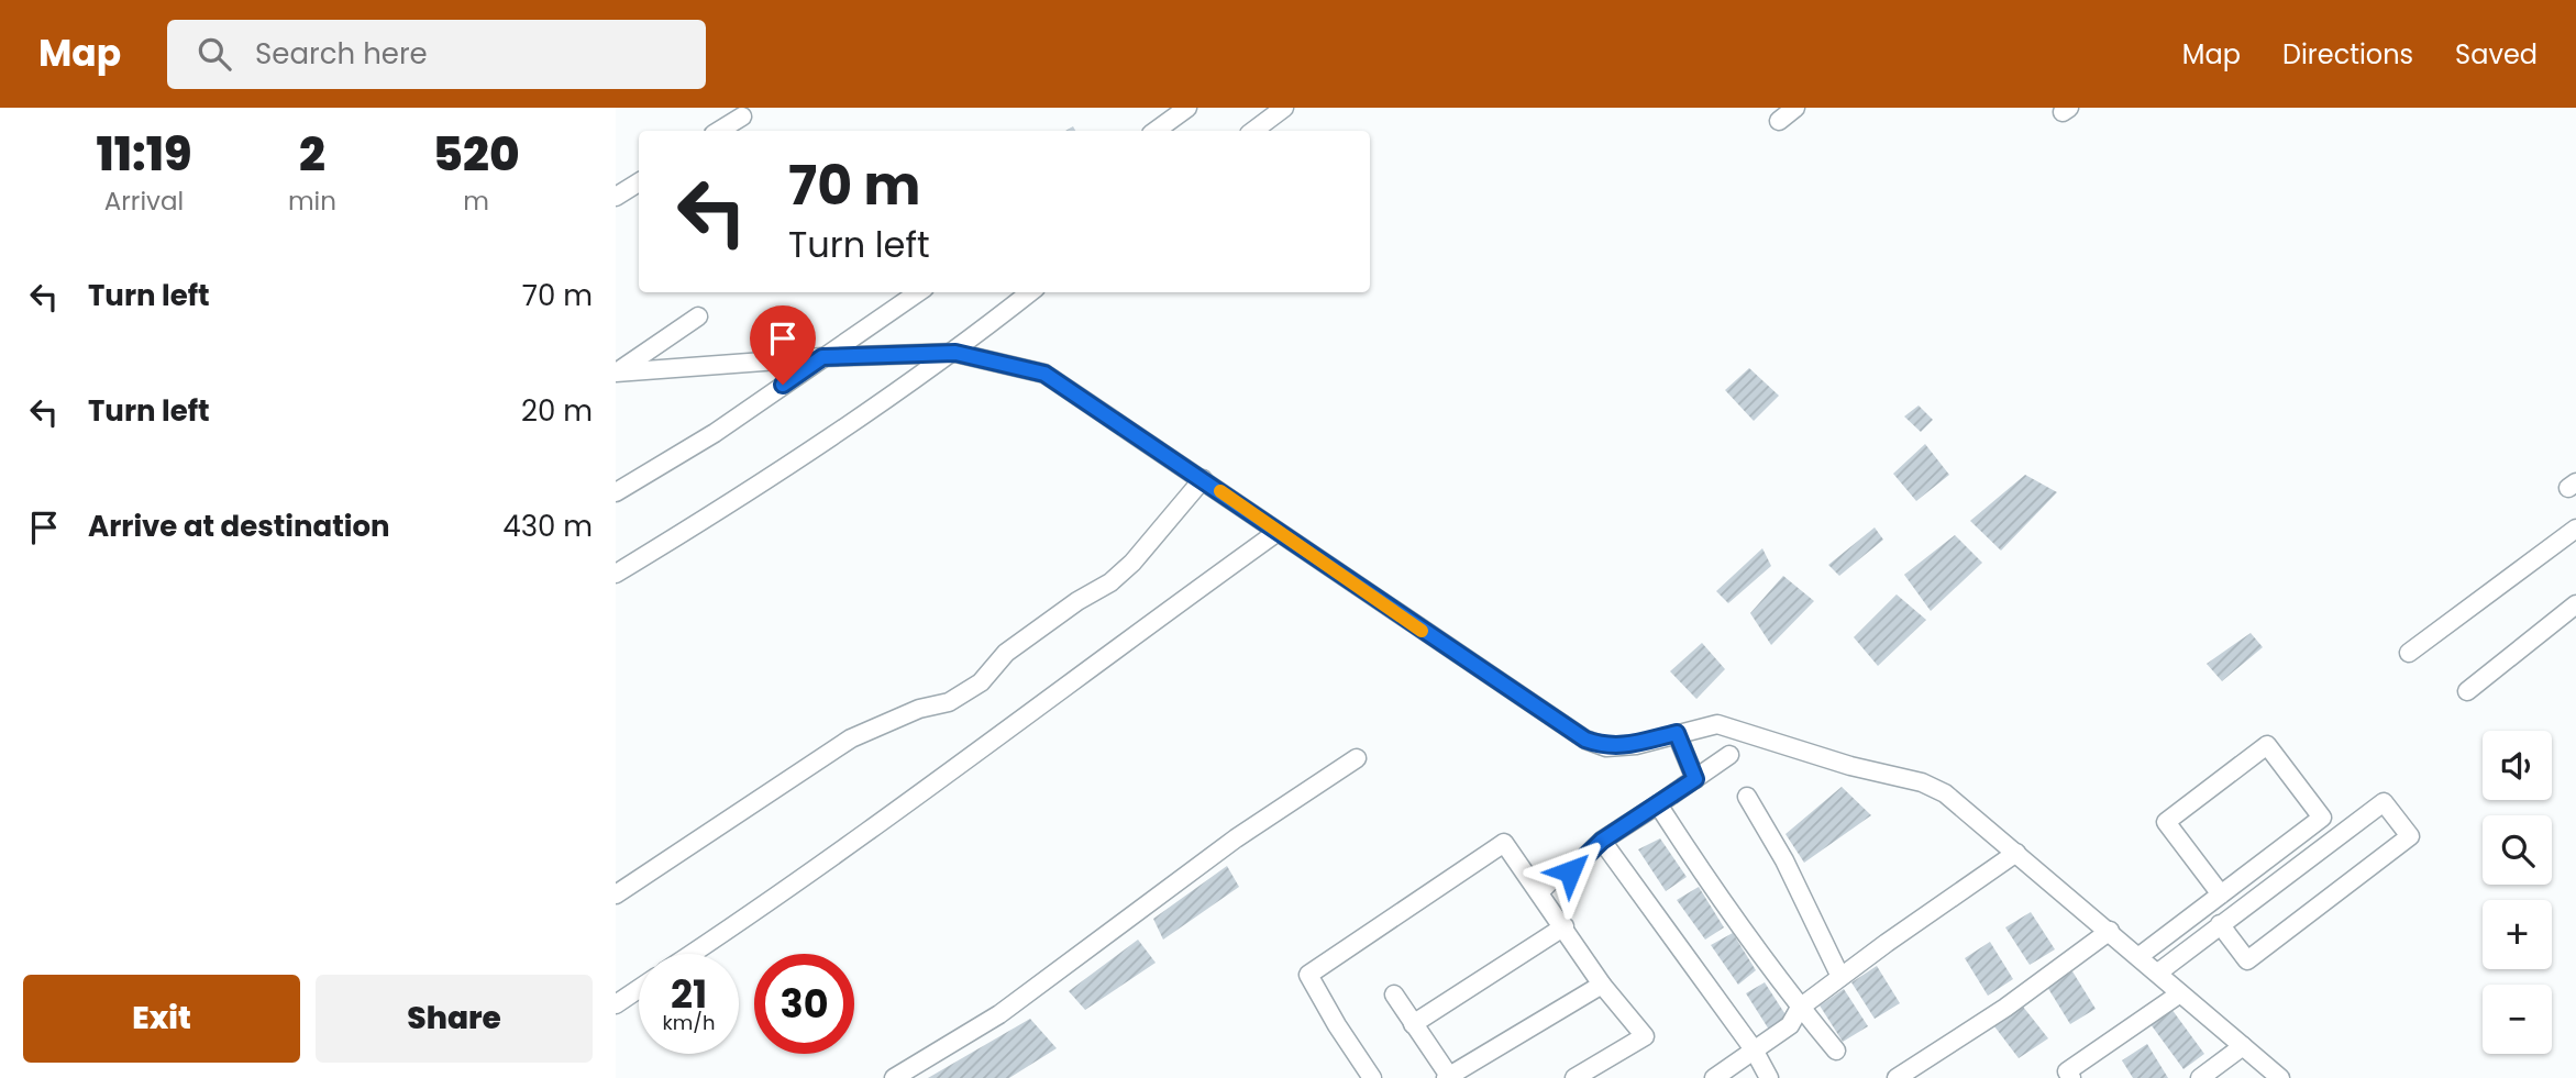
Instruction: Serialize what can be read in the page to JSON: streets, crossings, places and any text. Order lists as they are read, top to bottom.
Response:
{
  "page": {
    "header": "Map",
    "search": "Search here",
    "nav": ["Map", "Directions", "Saved"],
    "eta": [
      "11:19",
      "Arrival",
      "2",
      "min",
      "520",
      "m"
    ],
    "turn": ["70 m", "Turn left"],
    "list": [
      {
        "name": "Turn left",
        "value": "70 m"
      },
      {
        "name": "Turn left",
        "value": "20 m"
      },
      {
        "name": "Arrive at destination",
        "value": "430 m"
      }
    ],
    "map_buttons": ["+", "−"],
    "speed": "21 km/h",
    "limit": "30",
    "buttons": ["Exit", "Share"]
  }
}
